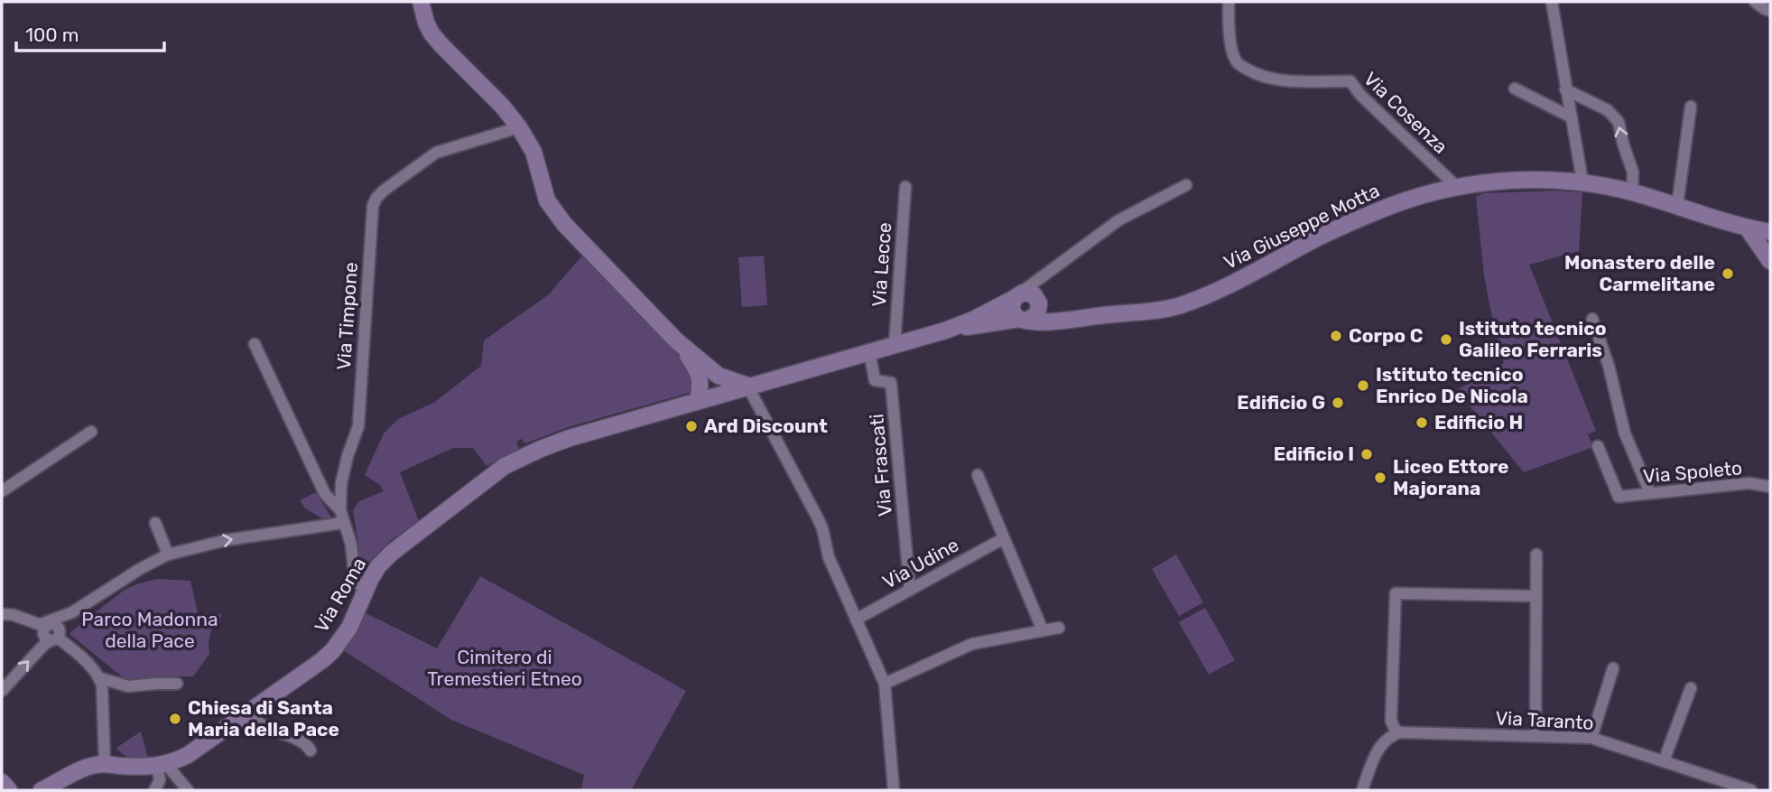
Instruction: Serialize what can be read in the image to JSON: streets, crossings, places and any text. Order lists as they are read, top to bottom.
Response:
{
  "streets": {
    "main road": ["Via Giuseppe Motta", "Via Roma"],
    "street": [
      "Via Cosenza",
      "Via Lecce",
      "Via Timpone",
      "Via Frascati",
      "Via Spoleto",
      "Via Udine",
      "Via Taranto"
    ]
  },
  "crossings": [
    ["Via Cosenza", "Via Giuseppe Motta"],
    ["Via Timpone", "Via Roma"],
    ["Via Frascati", "Via Udine"]
  ],
  "parks": ["Parco Madonna della Pace", "Cimitero di Tremestieri Etneo"],
  "places": [
    "Monastero delle Carmelitane",
    "Corpo C",
    "Istituto tecnico Galileo Ferraris",
    "Istituto tecnico Enrico De Nicola",
    "Edificio G",
    "Edificio H",
    "Ard Discount",
    "Edificio I",
    "Liceo Ettore Majorana",
    "Chiesa di Santa Maria della Pace"
  ],
  "scale_bar": "100 m"
}
